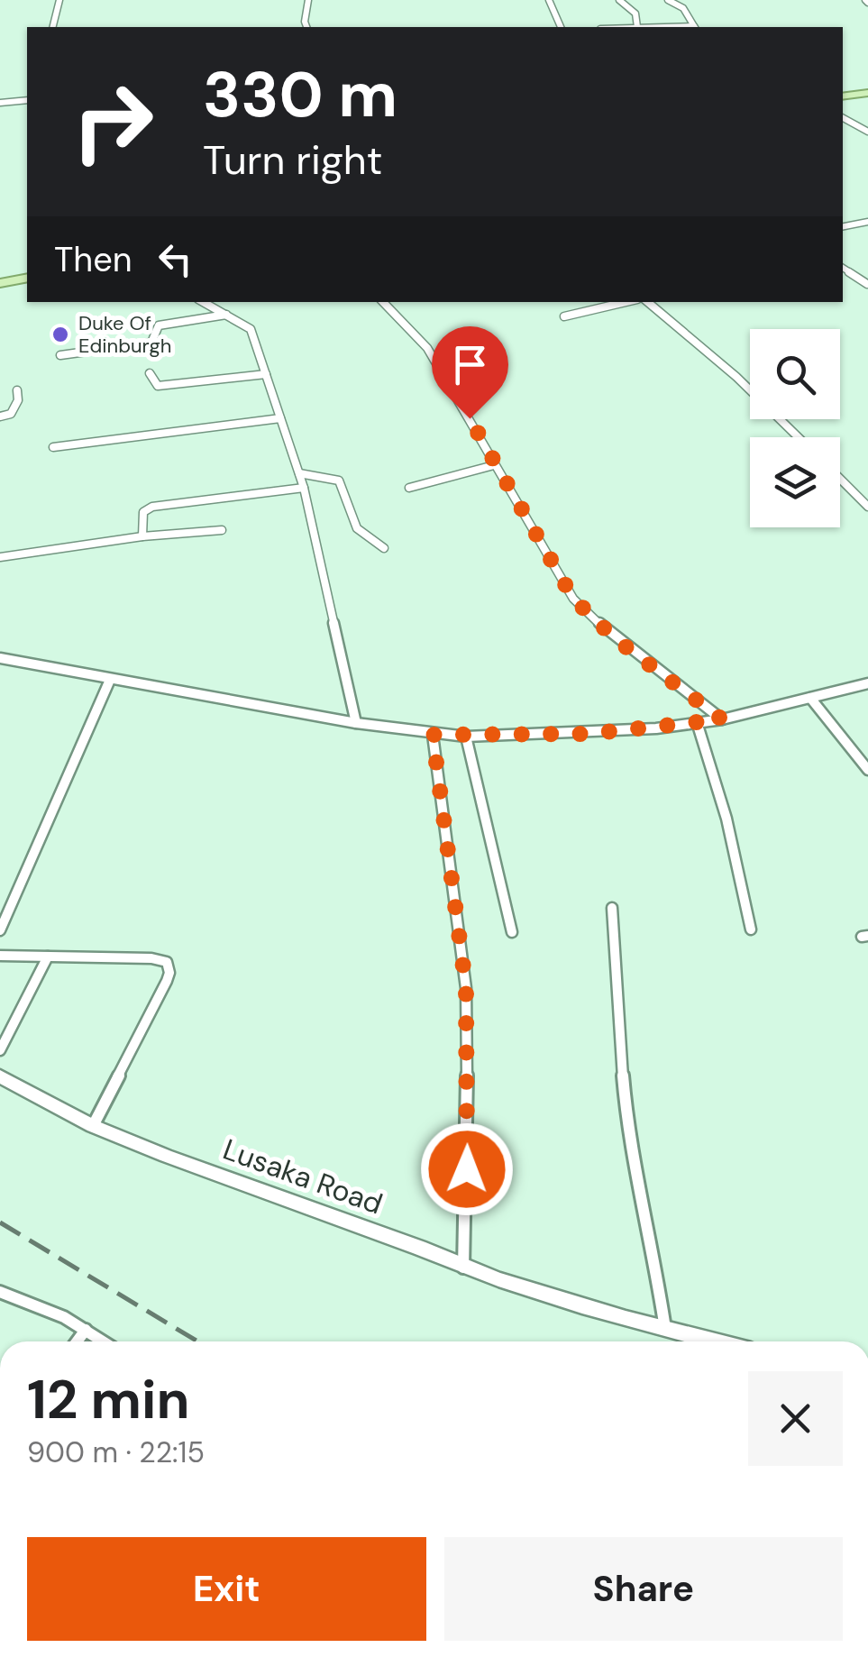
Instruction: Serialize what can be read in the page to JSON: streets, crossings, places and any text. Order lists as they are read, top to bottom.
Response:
{
  "streets": {
    "street": ["Lusaka Road"]
  },
  "places": ["Duke Of Edinburgh"],
  "page": {
    "turn": ["330 m", "Turn right"],
    "then": "Then",
    "heading": ["12 min", "900 m · 22:15"],
    "buttons": ["Exit", "Share"]
  }
}
